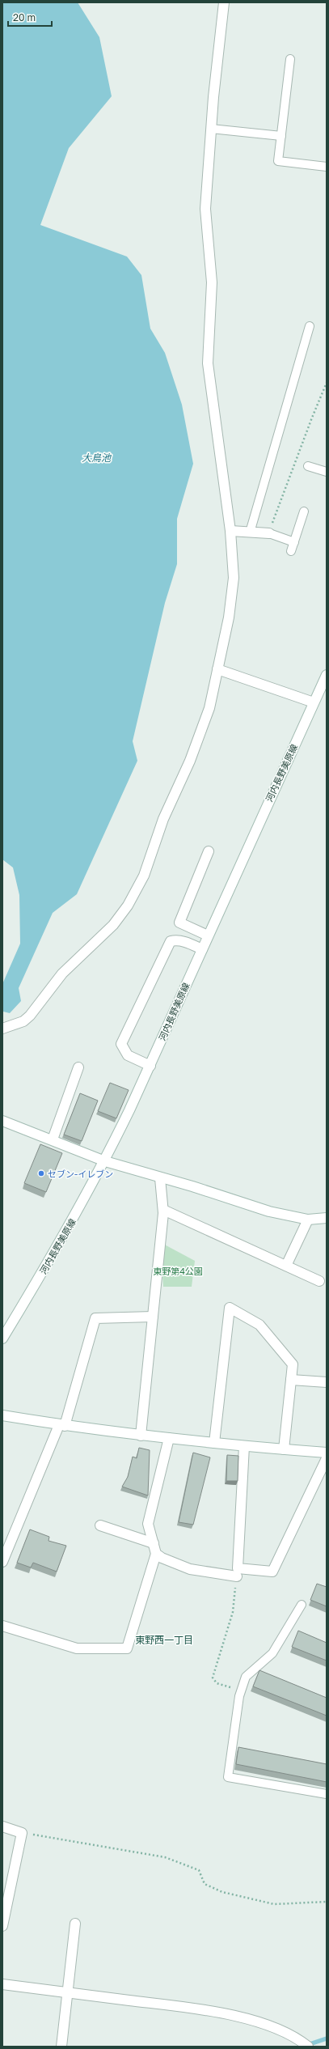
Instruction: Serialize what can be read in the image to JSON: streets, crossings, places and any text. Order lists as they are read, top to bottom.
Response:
{
  "streets": {
    "street": ["河内長野美原線"]
  },
  "districts": ["東野西一丁目"],
  "water": ["大鳥池"],
  "parks": ["東野第4公園"],
  "places": ["セブン-イレブン"],
  "scale_bar": "20 m"
}
